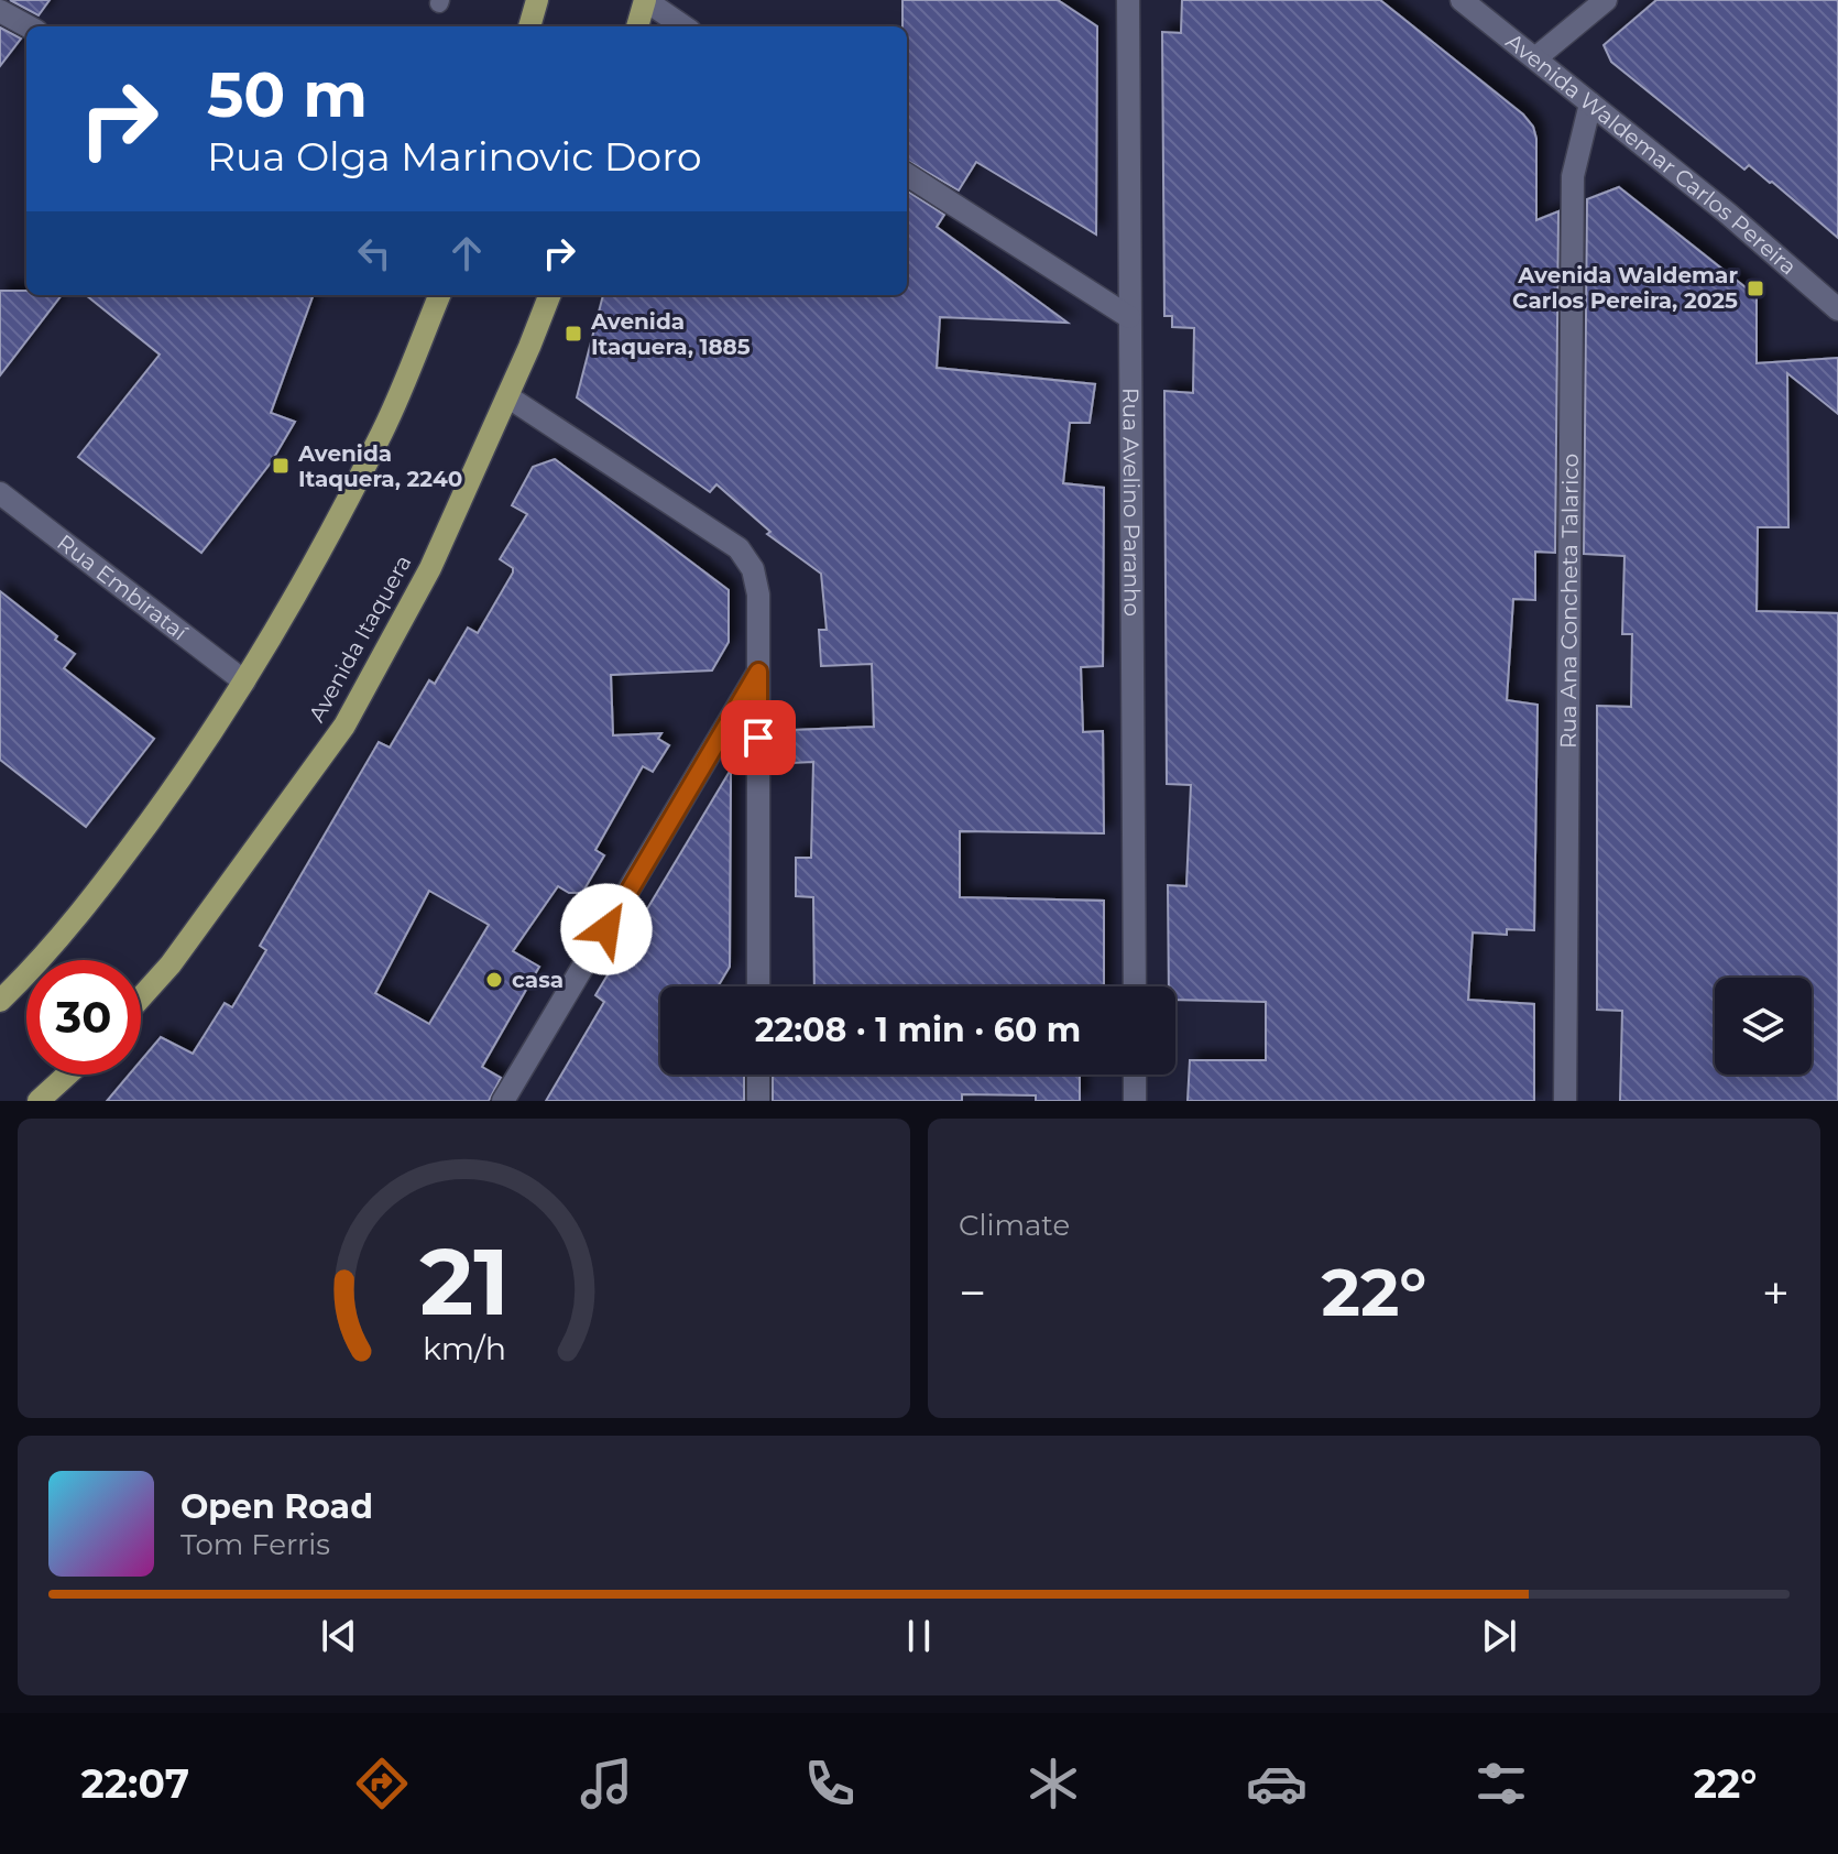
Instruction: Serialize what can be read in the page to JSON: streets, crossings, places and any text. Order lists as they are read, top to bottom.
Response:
{
  "streets": {
    "main road": ["Avenida Itaquera"],
    "street": [
      "Avenida Waldemar Carlos Pereira",
      "Rua Avelino Paranho",
      "Rua Embirataí",
      "Rua Ana Concheta Talarico"
    ]
  },
  "crossings": [
    ["Avenida Waldemar Carlos Pereira", "Rua Ana Concheta Talarico"]
  ],
  "places": {
    "transit": ["Avenida Waldemar Carlos Pereira, 2025", "Avenida Itaquera, 1885", "Avenida Itaquera, 2240"],
    "other": ["casa"]
  },
  "page": {
    "turn": ["50 m", "Rua Olga Marinovic Doro"],
    "limit": "30",
    "trip": "22:08 · 1 min · 60 m",
    "tile": "Climate",
    "heat": ["−", "22°", "+"],
    "song": ["Open Road", "Tom Ferris"],
    "tabs": ["22:07", "22°"],
    "gauge": ["21", "km/h"]
  }
}
